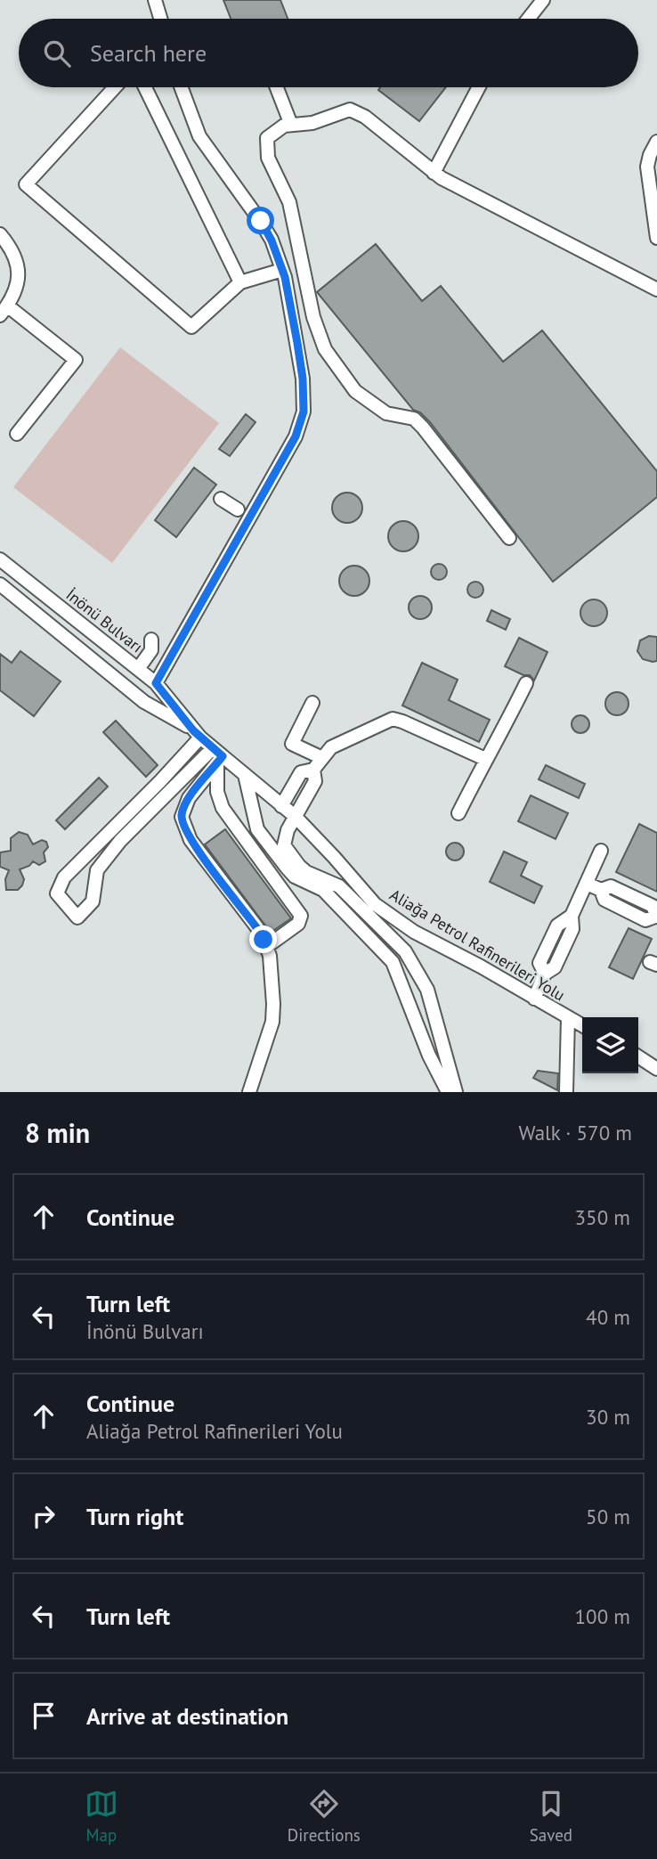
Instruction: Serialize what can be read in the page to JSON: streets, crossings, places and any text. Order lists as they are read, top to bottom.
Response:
{
  "streets": {
    "street": ["İnönü Bulvarı", "Aliağa Petrol Rafinerileri Yolu"]
  },
  "crossings": [
    ["İnönü Bulvarı", "Aliağa Petrol Rafinerileri Yolu"]
  ],
  "page": {
    "search": "Search here",
    "heading": ["8 min", "Walk · 570 m"],
    "list": [
      ["Continue", "350 m"],
      ["Turn left", "İnönü Bulvarı", "40 m"],
      ["Continue", "Aliağa Petrol Rafinerileri Yolu", "30 m"],
      ["Turn right", "50 m"],
      ["Turn left", "100 m"],
      "Arrive at destination"
    ],
    "nav": ["Map", "Directions", "Saved"]
  }
}
